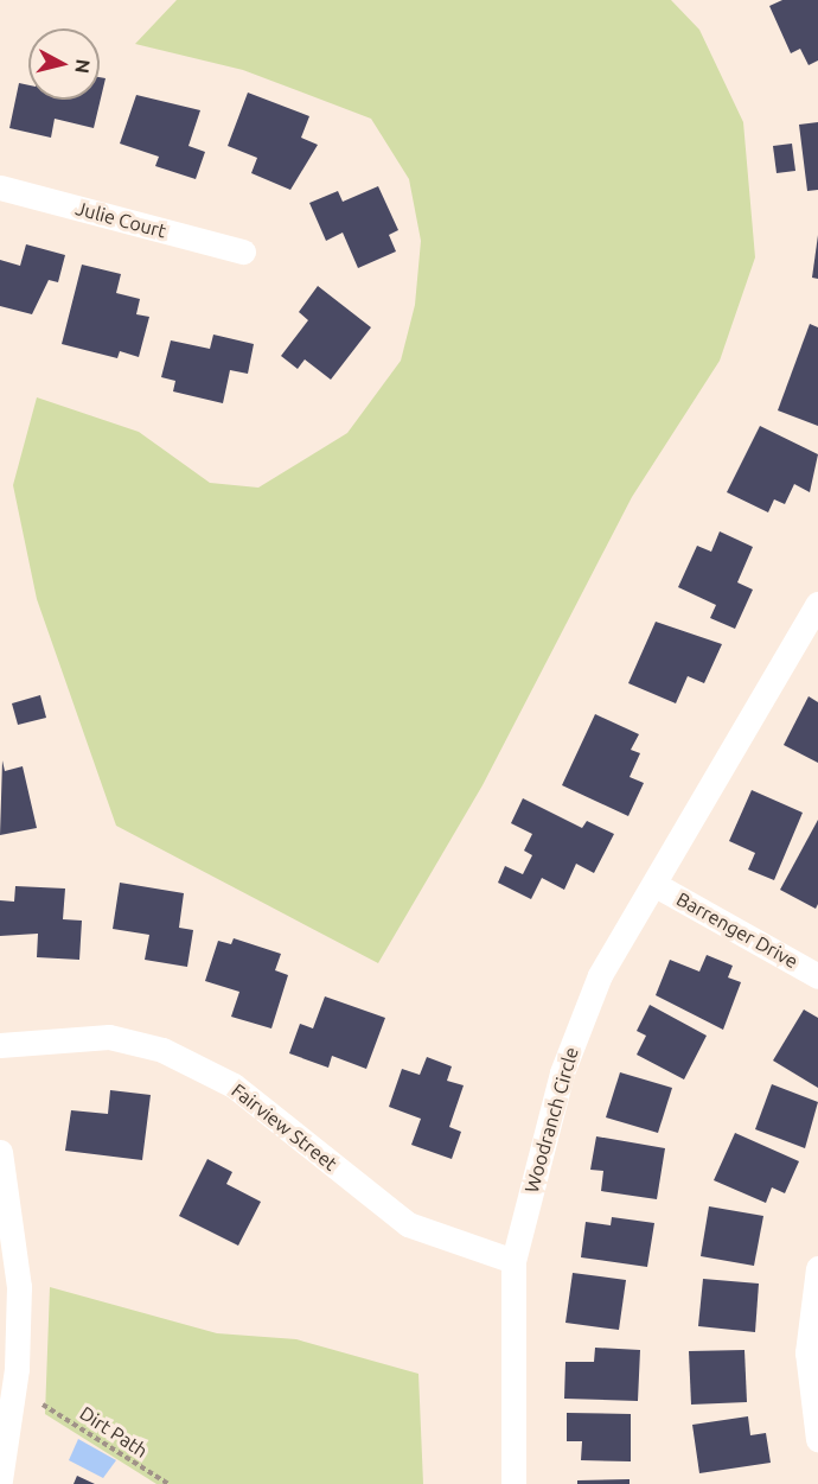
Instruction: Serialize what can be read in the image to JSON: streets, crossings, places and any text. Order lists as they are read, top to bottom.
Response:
{
  "streets": {
    "street": [
      "Julie Court",
      "Barrenger Drive",
      "Woodranch Circle",
      "Fairview Street"
    ],
    "path": ["Dirt Path"]
  },
  "crossings": [
    ["Barrenger Drive", "Woodranch Circle"],
    ["Woodranch Circle", "Fairview Street"]
  ],
  "north": "right"
}
